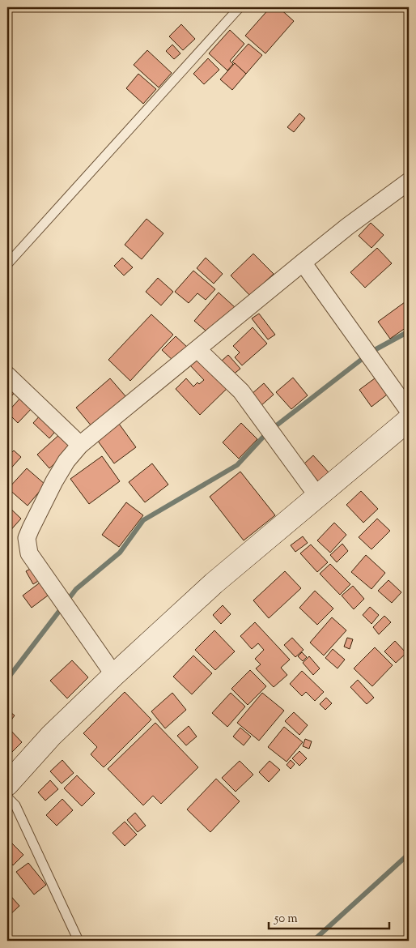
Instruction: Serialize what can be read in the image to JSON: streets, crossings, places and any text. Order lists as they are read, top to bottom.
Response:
{
  "scale_bar": "50 m"
}
